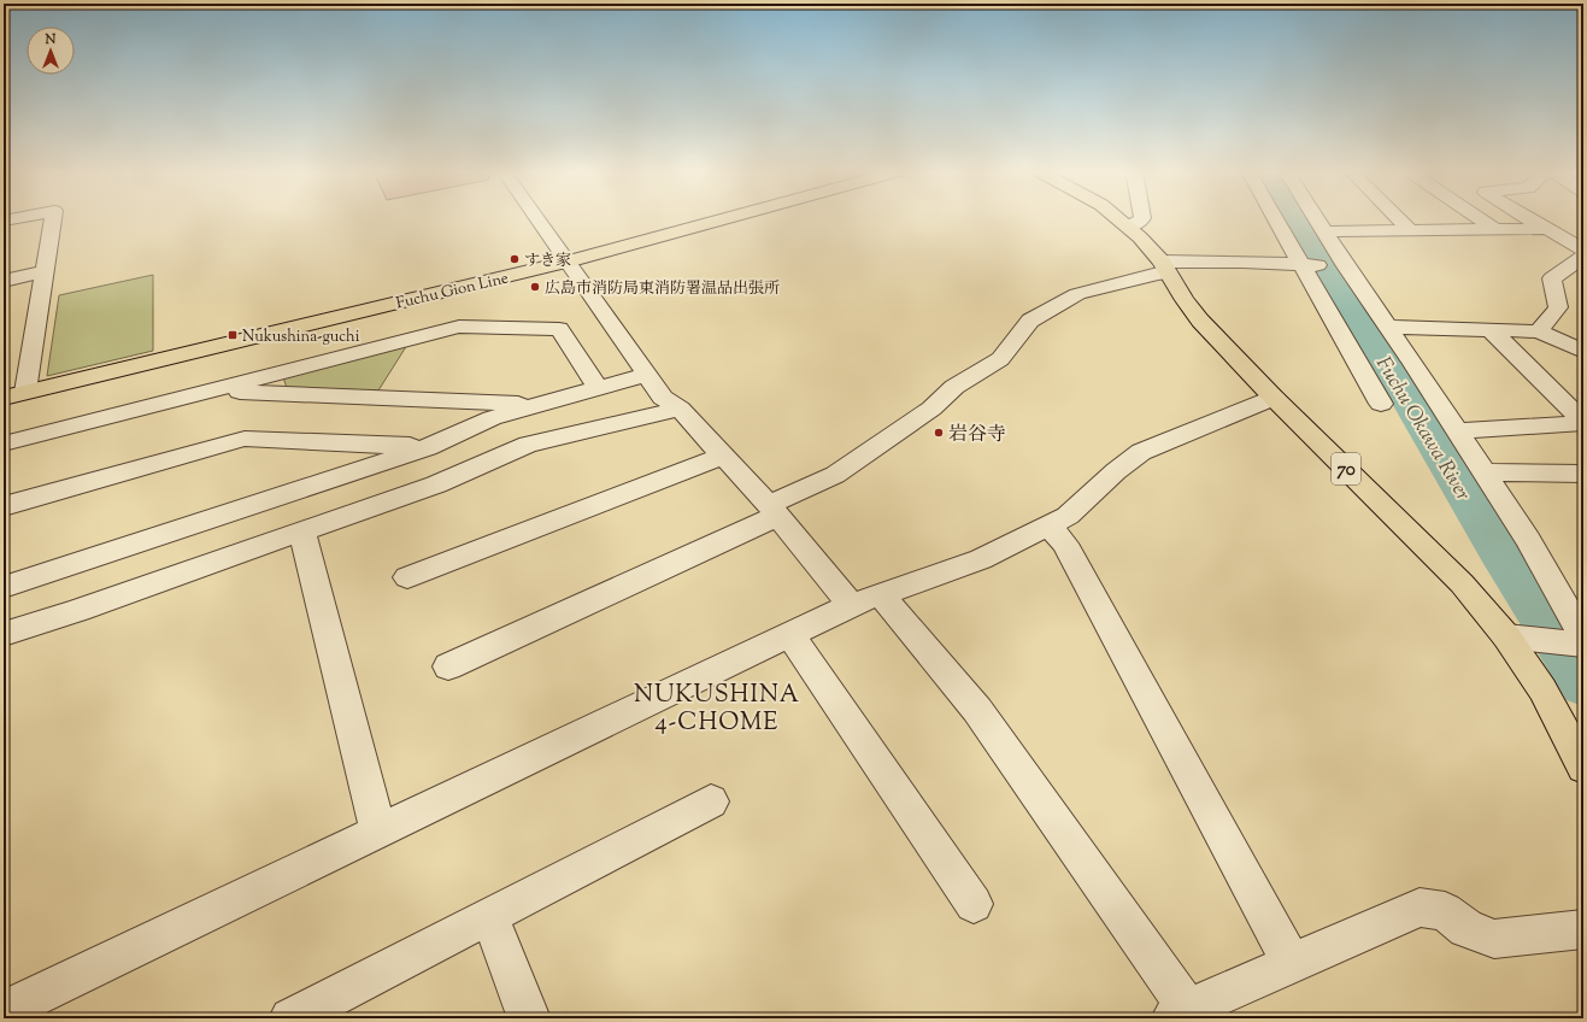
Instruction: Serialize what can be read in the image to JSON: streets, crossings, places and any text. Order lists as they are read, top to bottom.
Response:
{
  "streets": {
    "main road": ["Fuchu Gion Line", "70"]
  },
  "districts": ["NUKUSHINA 4-CHOME"],
  "water": ["Fuchu Okawa River"],
  "places": {
    "other": ["すき家", "広島市消防局東消防署温品出張所", "岩谷寺"],
    "transit": ["Nukushina-guchi"]
  },
  "north": "top"
}
